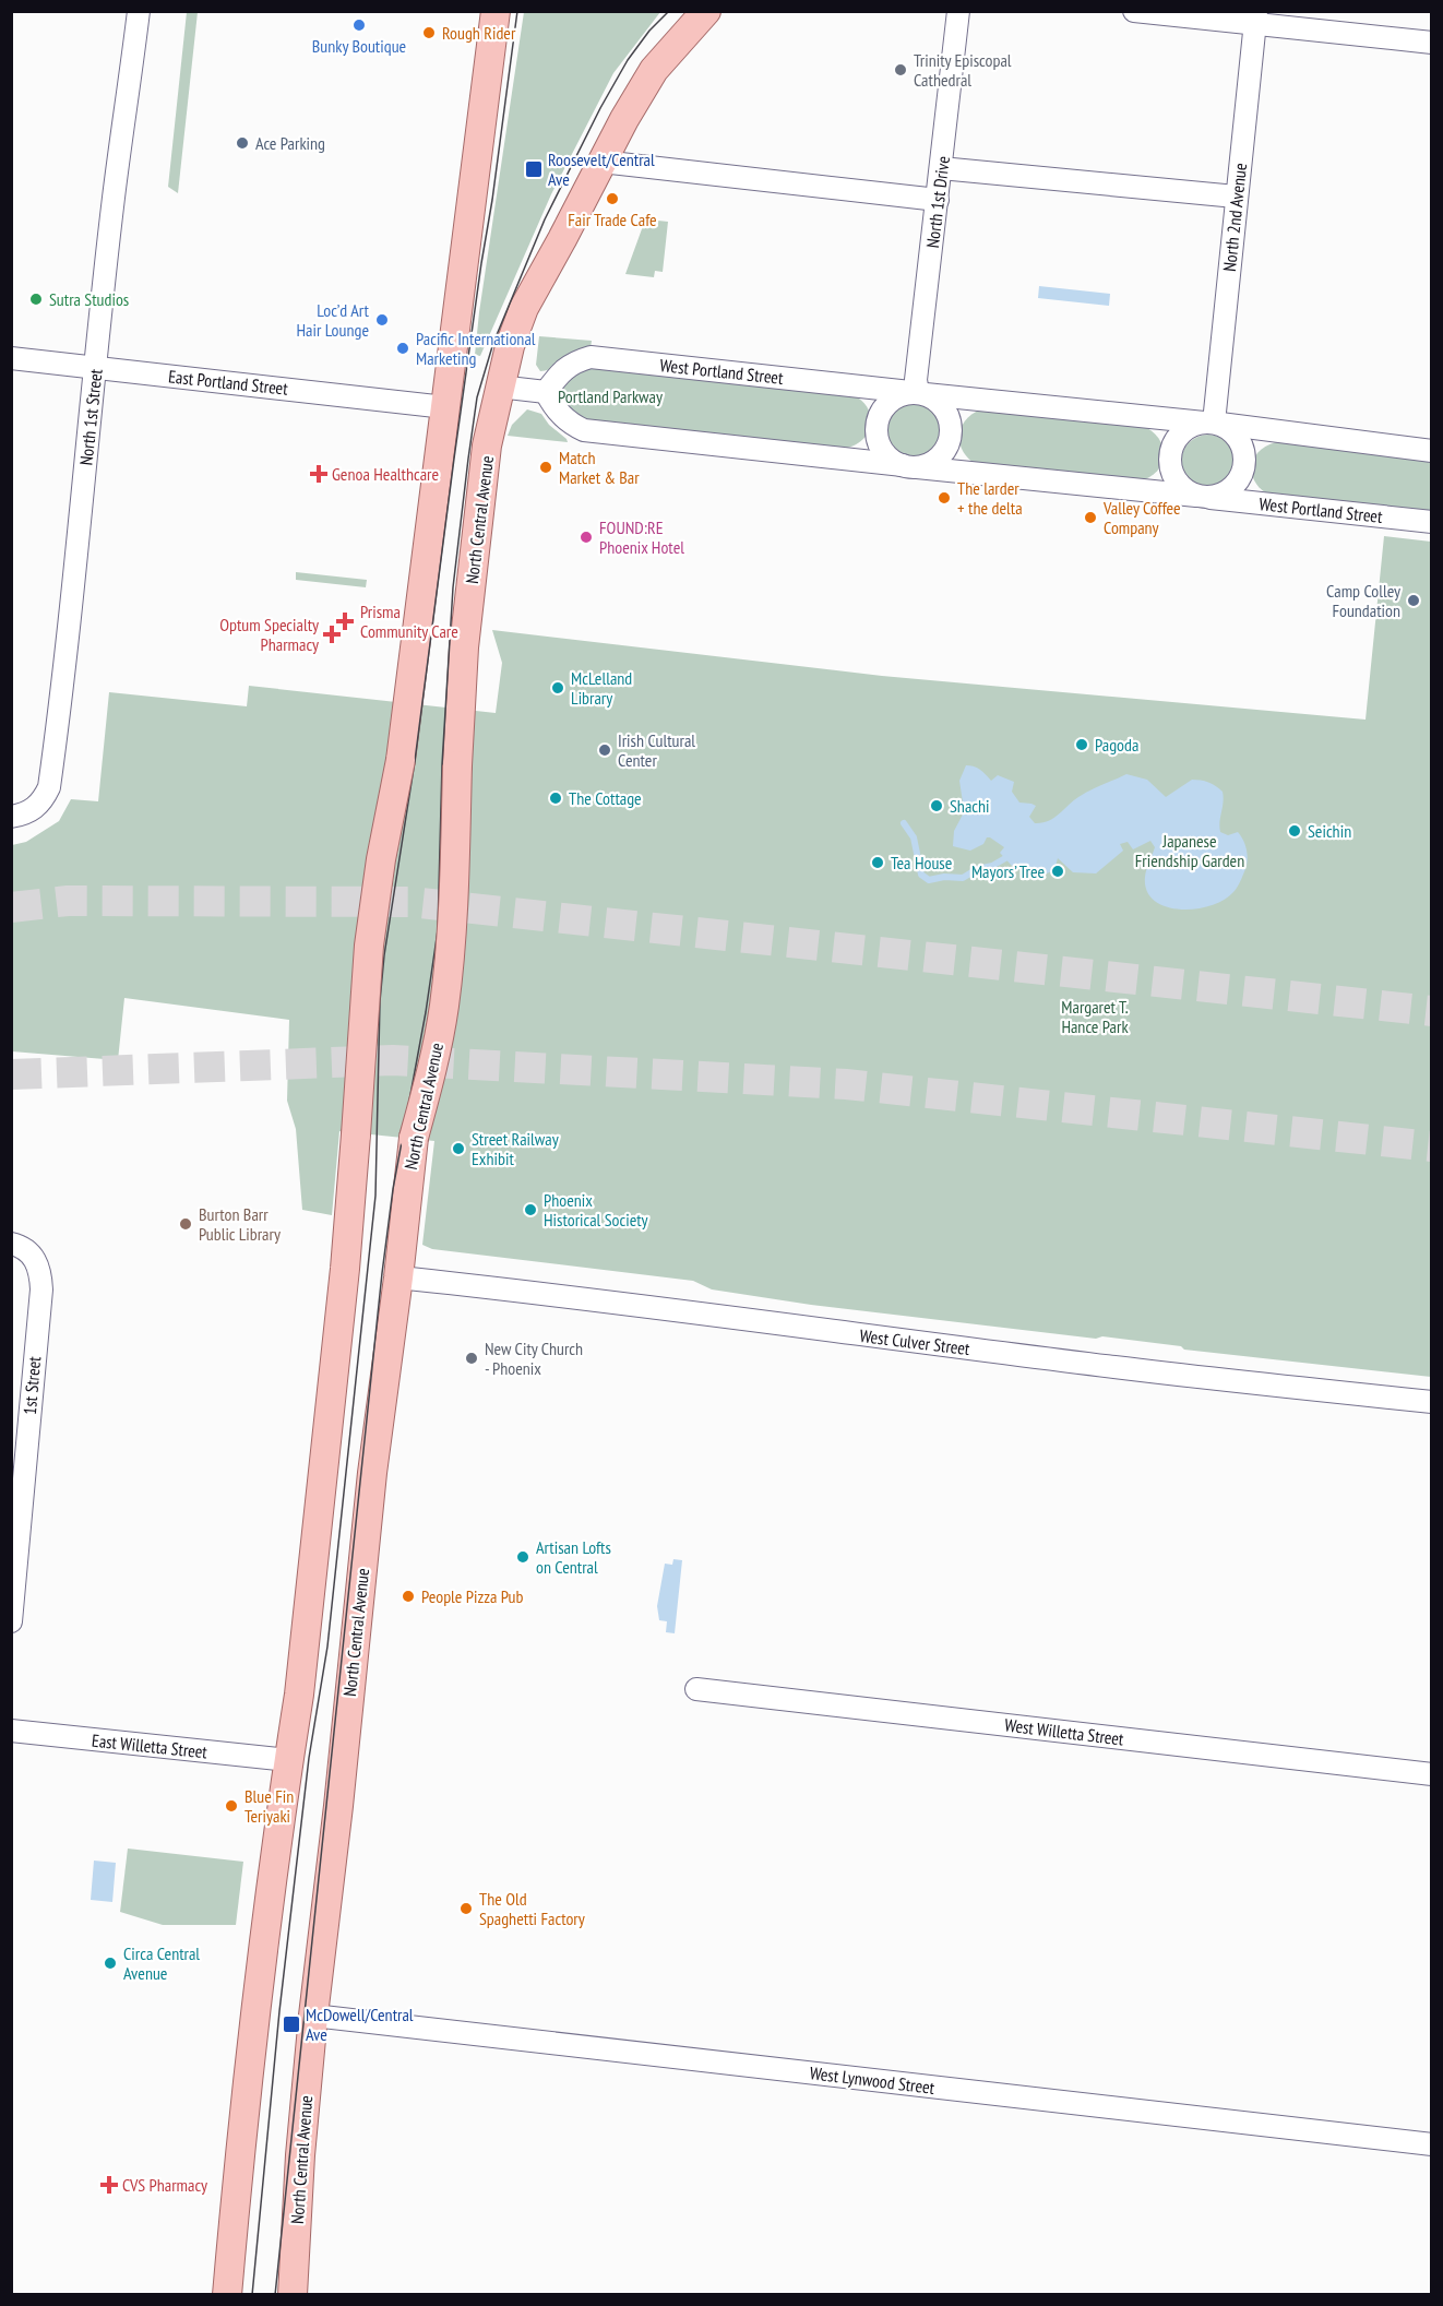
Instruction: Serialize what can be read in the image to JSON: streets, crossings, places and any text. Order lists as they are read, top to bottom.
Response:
{
  "streets": {
    "main road": ["North Central Avenue"],
    "street": [
      "North 1st Drive",
      "North 2nd Avenue",
      "West Portland Street",
      "East Portland Street",
      "North 1st Street",
      "West Culver Street",
      "1st Street",
      "West Willetta Street",
      "East Willetta Street",
      "West Lynwood Street"
    ]
  },
  "crossings": [
    ["North 1st Drive", "West Portland Street"],
    ["North 2nd Avenue", "West Portland Street"],
    ["East Portland Street", "North 1st Street"],
    ["North Central Avenue", "West Culver Street"],
    ["North Central Avenue", "West Lynwood Street"]
  ],
  "parks": ["Portland Parkway", "Japanese Friendship Garden", "Margaret T. Hance Park"],
  "places": {
    "other": [
      "Bunky Boutique",
      "Rough Rider",
      "Trinity Episcopal Cathedral",
      "Ace Parking",
      "Fair Trade Cafe",
      "Sutra Studios",
      "Loc’d Art Hair Lounge",
      "Pacific International Marketing",
      "Match Market & Bar",
      "The larder + the delta",
      "Valley Coffee Company",
      "FOUND:RE Phoenix Hotel",
      "Camp Colley Foundation",
      "McLelland Library",
      "Pagoda",
      "Irish Cultural Center",
      "The Cottage",
      "Shachi",
      "Seichin",
      "Tea House",
      "Mayors’ Tree",
      "Street Railway Exhibit",
      "Phoenix Historical Society",
      "Burton Barr Public Library",
      "New City Church - Phoenix",
      "Artisan Lofts on Central",
      "People Pizza Pub",
      "Blue Fin Teriyaki",
      "The Old Spaghetti Factory",
      "Circa Central Avenue"
    ],
    "transit": ["Roosevelt/Central Ave", "McDowell/Central Ave"],
    "health": [
      "Genoa Healthcare",
      "Prisma Community Care",
      "Optum Specialty Pharmacy",
      "CVS Pharmacy"
    ]
  }
}
